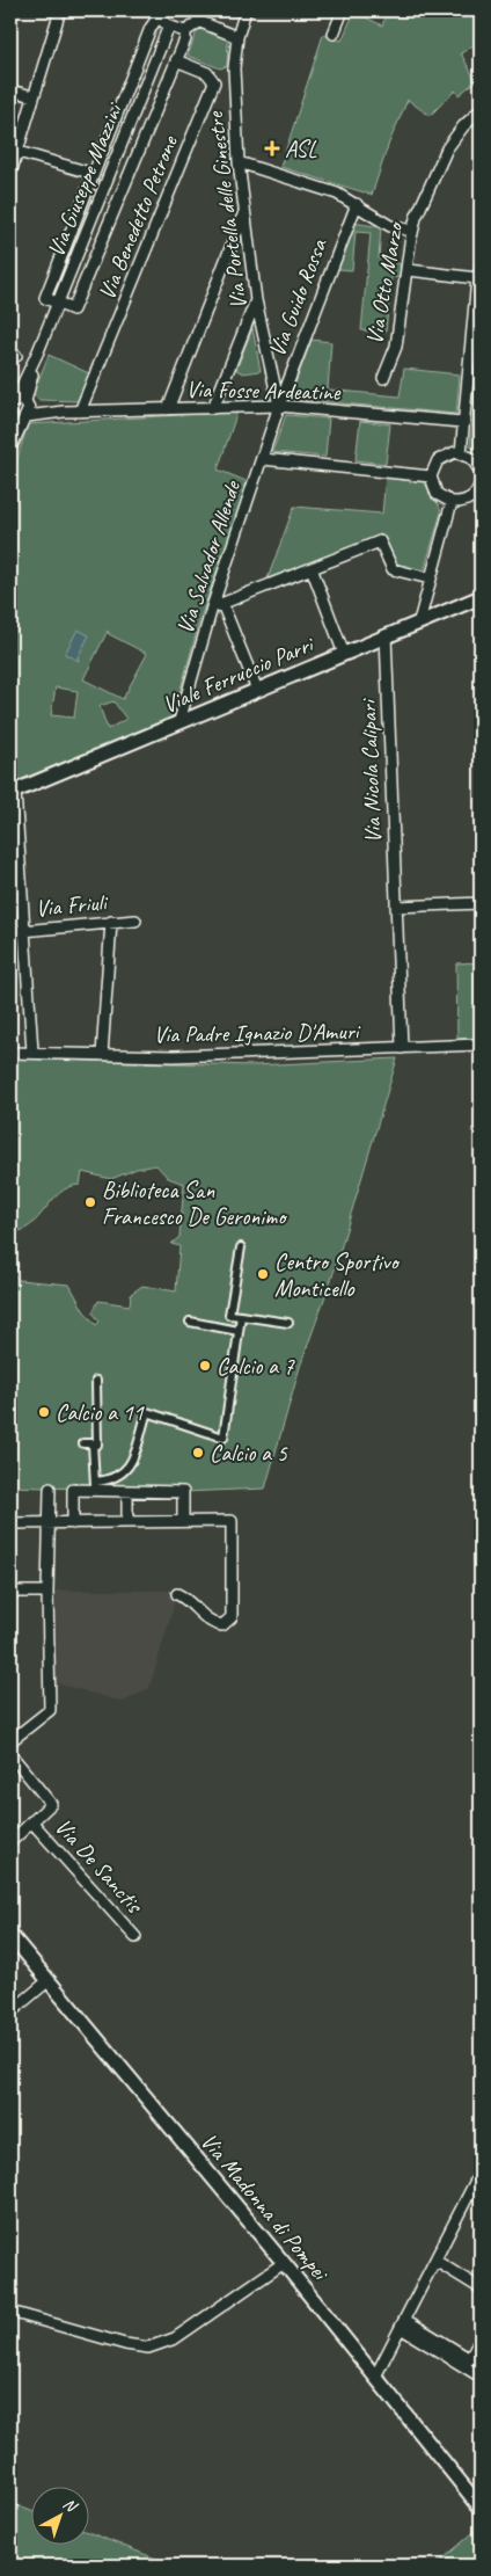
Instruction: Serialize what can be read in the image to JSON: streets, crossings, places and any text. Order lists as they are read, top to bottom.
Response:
{
  "streets": {
    "street": [
      "Via Giuseppe Mazzini",
      "Via Portella delle Ginestre",
      "Via Benedetto Petrone",
      "Via Otto Marzo",
      "Via Guido Rossa",
      "Via Fosse Ardeatine",
      "Via Salvador Allende",
      "Viale Ferruccio Parri",
      "Via Nicola Calipari",
      "Via Friuli",
      "Via Padre Ignazio D'Amuri",
      "Via De Sanctis",
      "Via Madonna di Pompei"
    ]
  },
  "crossings": [
    ["Via Giuseppe Mazzini", "Via Fosse Ardeatine"],
    ["Via Portella delle Ginestre", "Via Guido Rossa"],
    ["Via Portella delle Ginestre", "Via Fosse Ardeatine"],
    ["Via Portella delle Ginestre", "Via Salvador Allende"],
    ["Via Benedetto Petrone", "Via Fosse Ardeatine"],
    ["Via Guido Rossa", "Via Fosse Ardeatine"],
    ["Via Guido Rossa", "Via Salvador Allende"],
    ["Via Fosse Ardeatine", "Via Salvador Allende"],
    ["Via Salvador Allende", "Viale Ferruccio Parri"],
    ["Viale Ferruccio Parri", "Via Nicola Calipari"],
    ["Via Nicola Calipari", "Via Padre Ignazio D'Amuri"]
  ],
  "places": {
    "health": ["ASL"],
    "other": [
      "Biblioteca San Francesco De Geronimo",
      "Centro Sportivo Monticello",
      "Calcio a 7",
      "Calcio a 11",
      "Calcio a 5"
    ]
  },
  "north": "top right"
}
